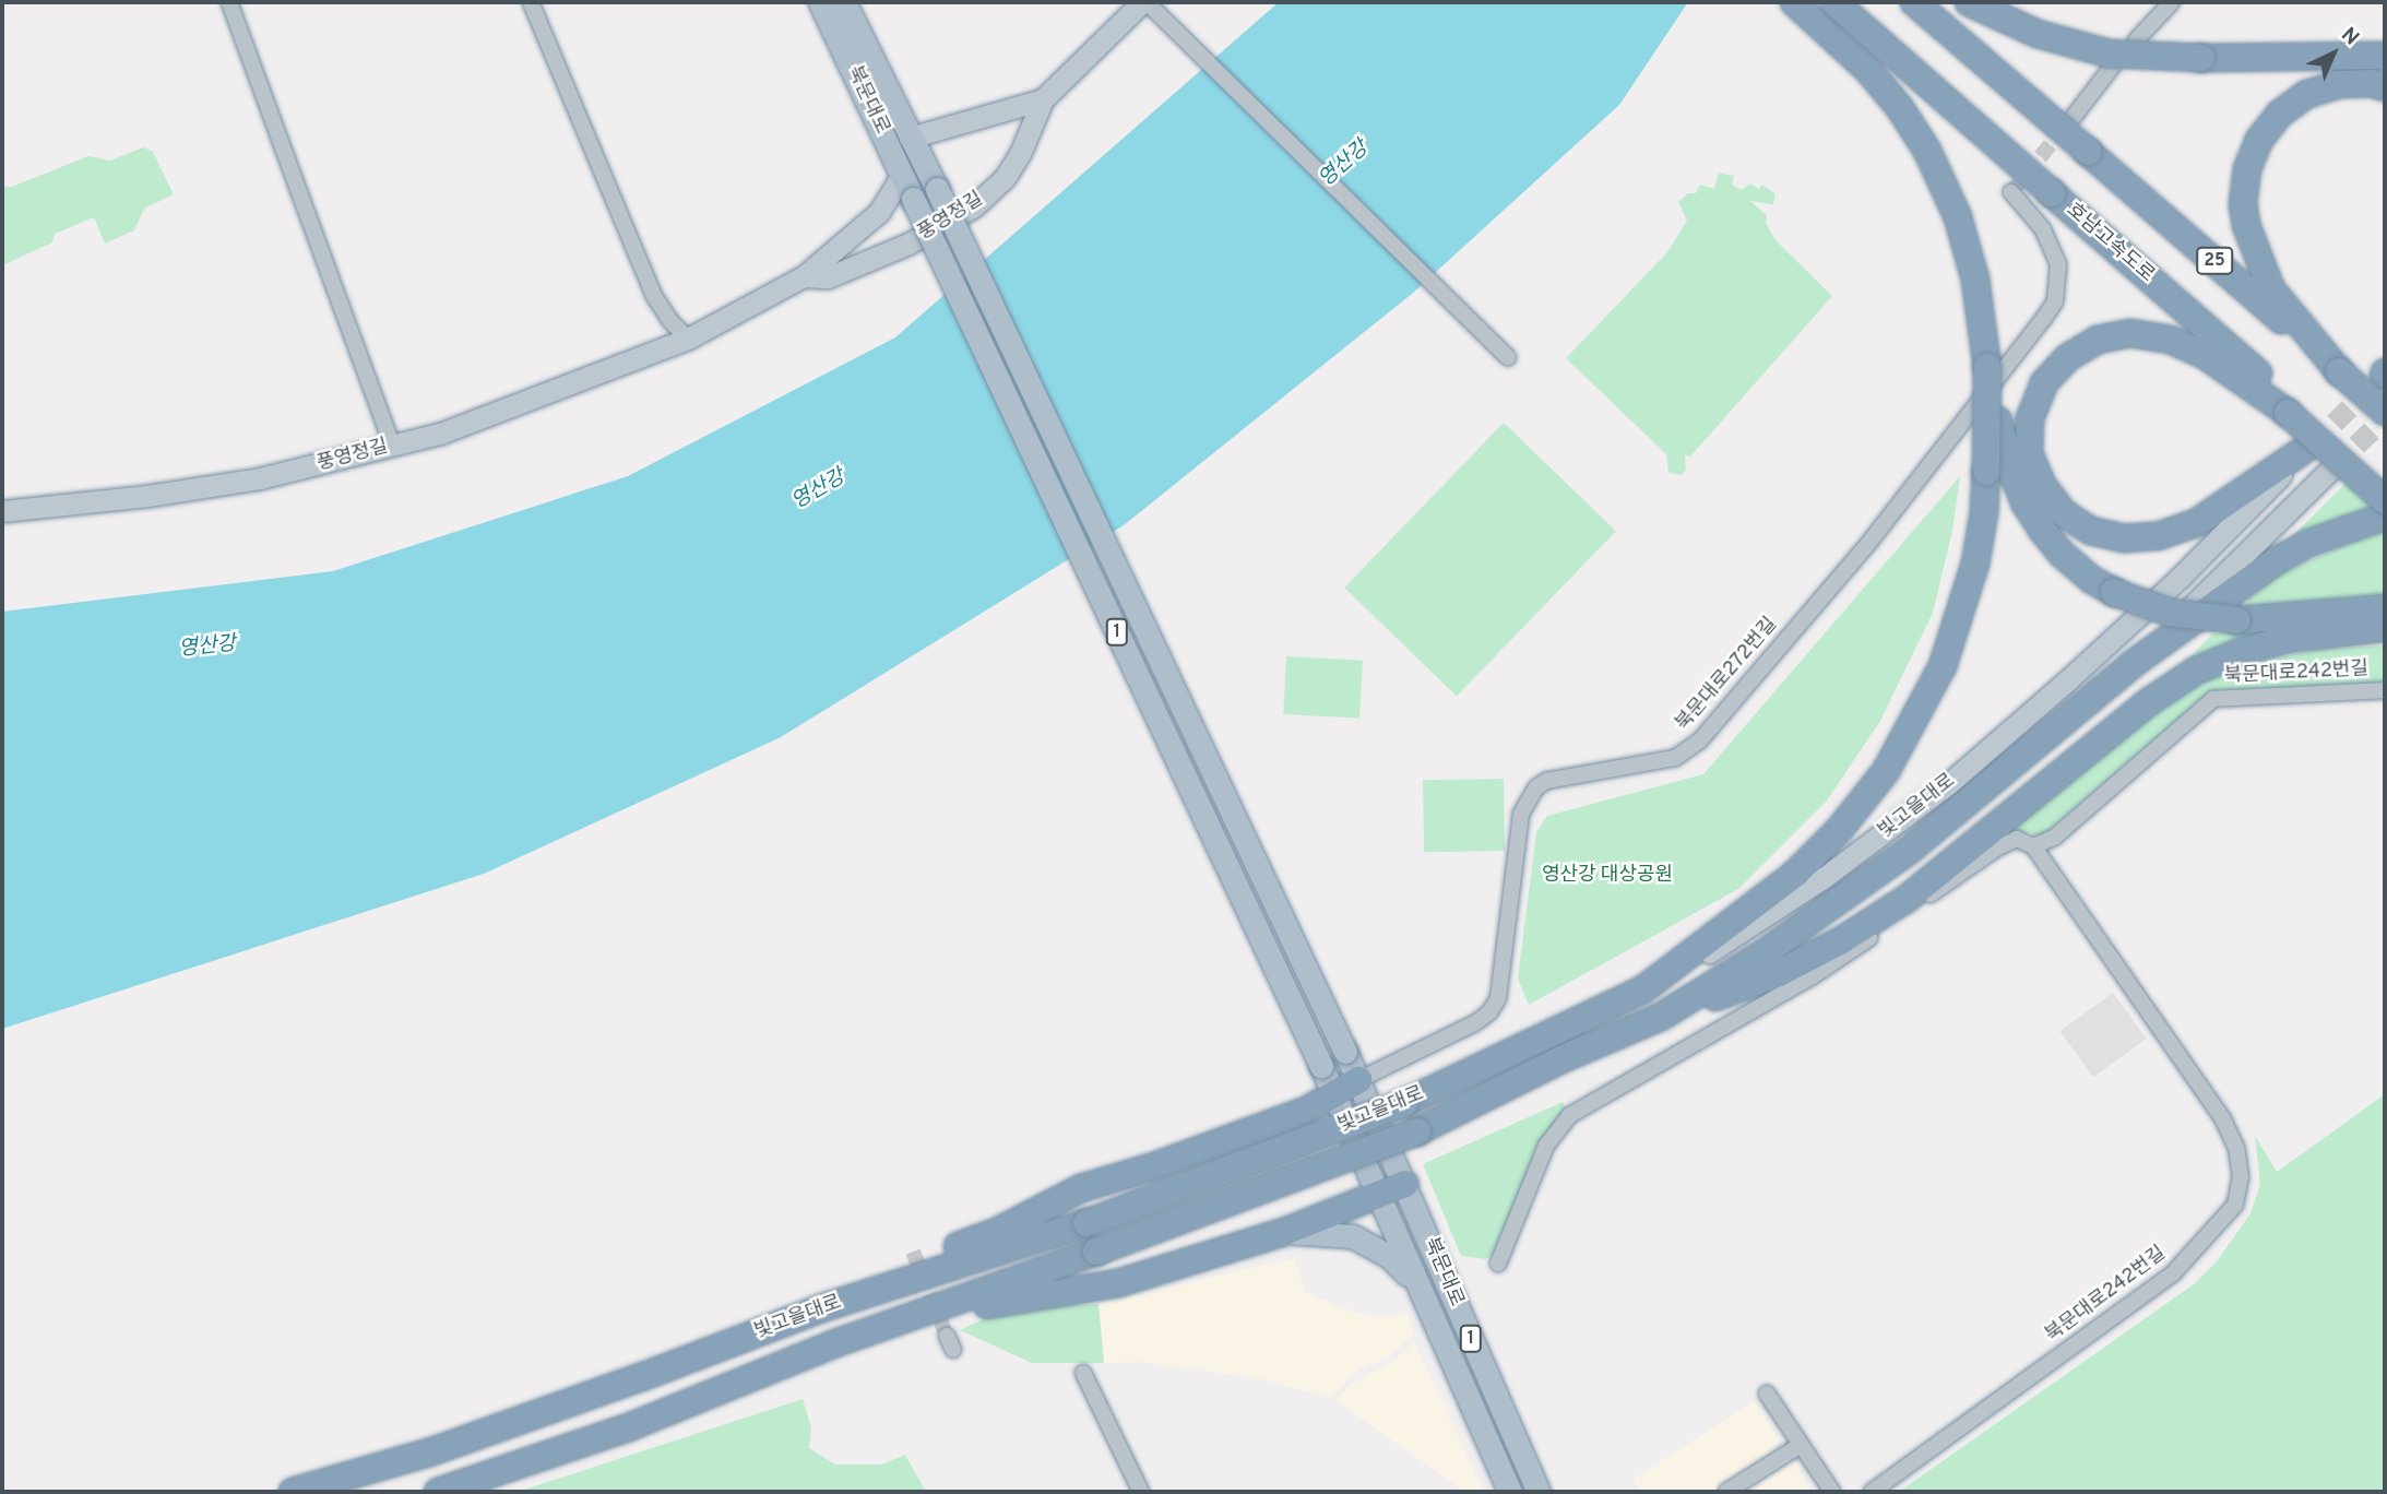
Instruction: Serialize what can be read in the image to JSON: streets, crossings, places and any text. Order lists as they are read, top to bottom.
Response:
{
  "streets": {
    "highway": ["호남고속도로", "25", "빛고을대로"],
    "main road": ["북문대로", "1"],
    "street": ["풍영정길", "북문대로242번길", "북문대로272번길"]
  },
  "crossings": [
    ["북문대로", "북문대로272번길"]
  ],
  "water": ["영산강"],
  "parks": ["영산강 대상공원"],
  "north": "top right"
}
